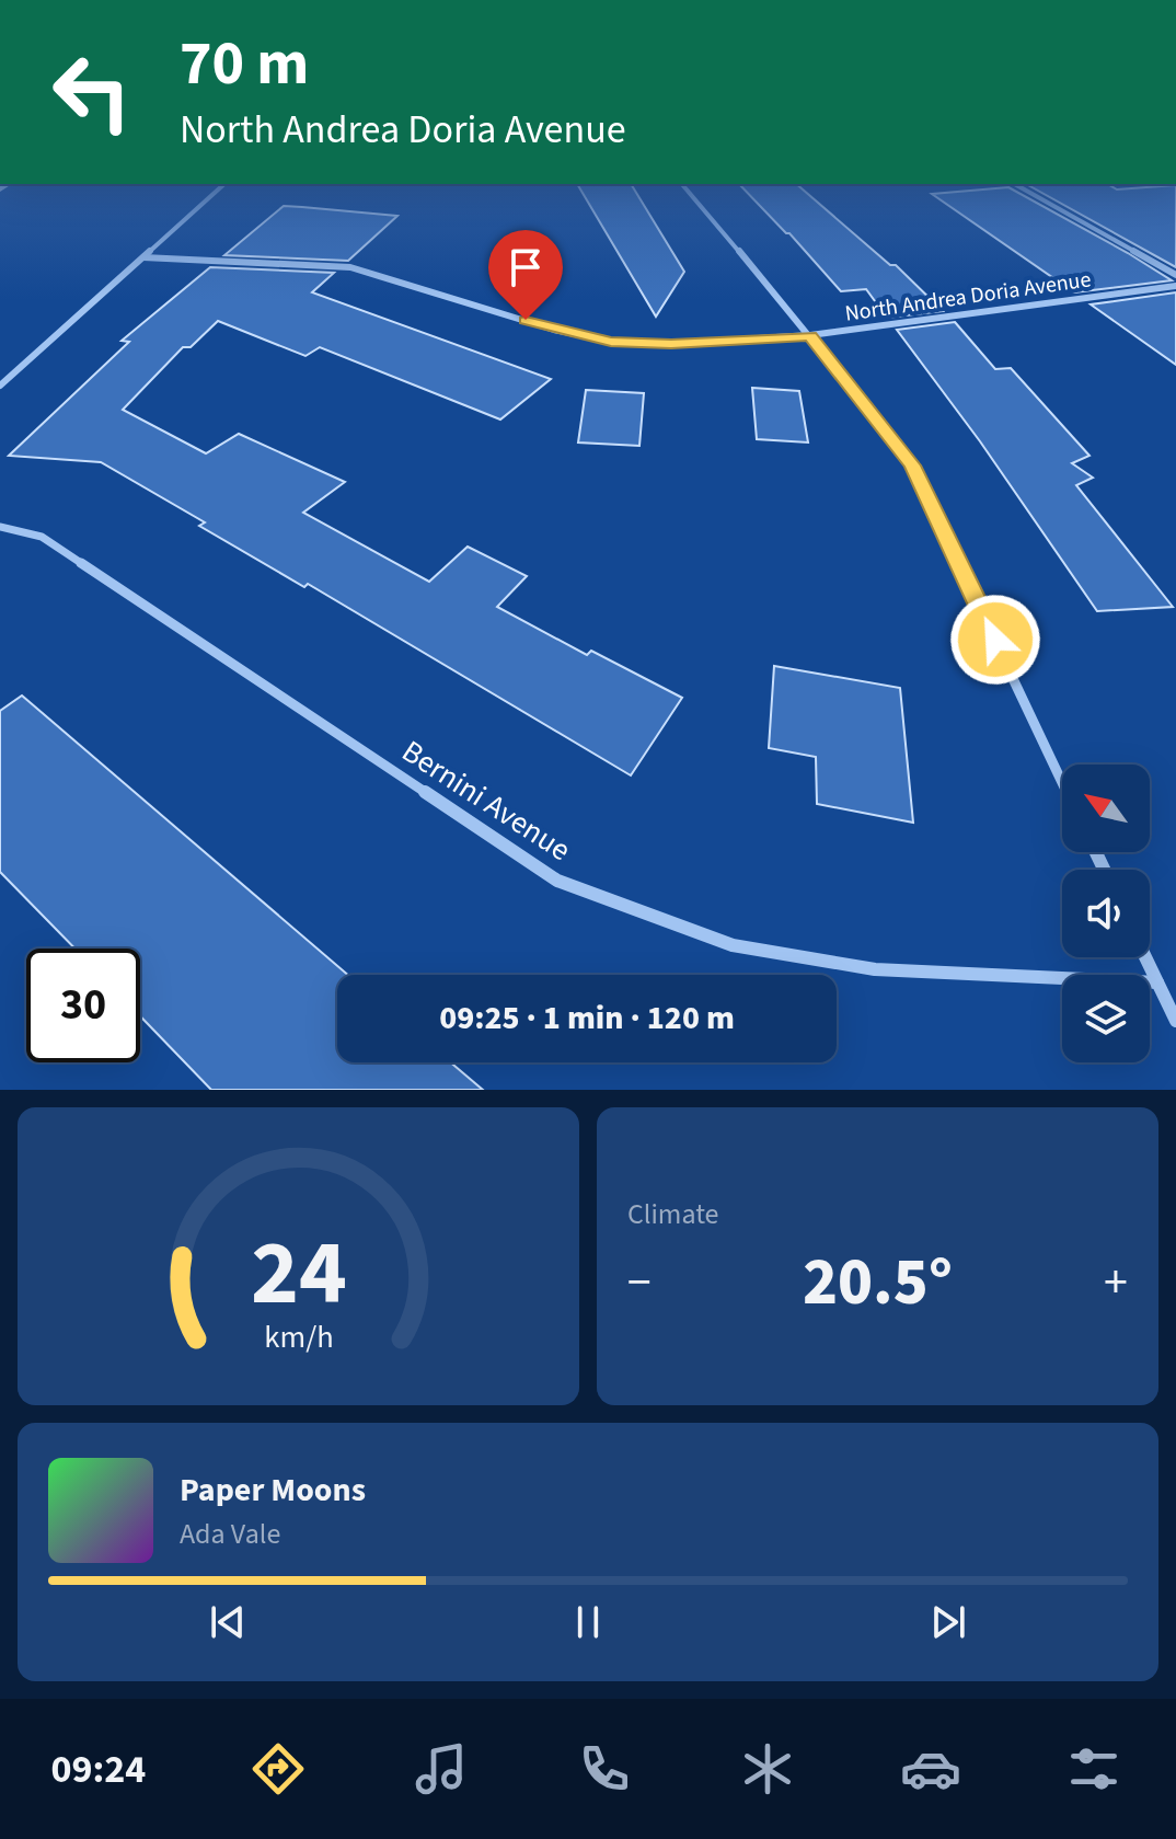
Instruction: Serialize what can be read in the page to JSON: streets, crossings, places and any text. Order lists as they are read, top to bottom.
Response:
{
  "streets": {
    "street": ["North Andrea Doria Avenue", "Bernini Avenue"]
  },
  "north": "top left",
  "page": {
    "turn": ["70 m", "North Andrea Doria Avenue"],
    "limit": "30",
    "trip": "09:25 · 1 min · 120 m",
    "tile": "Climate",
    "heat": ["−", "20.5°", "+"],
    "song": ["Paper Moons", "Ada Vale"],
    "tabs": "09:24",
    "gauge": ["24", "km/h"]
  }
}
